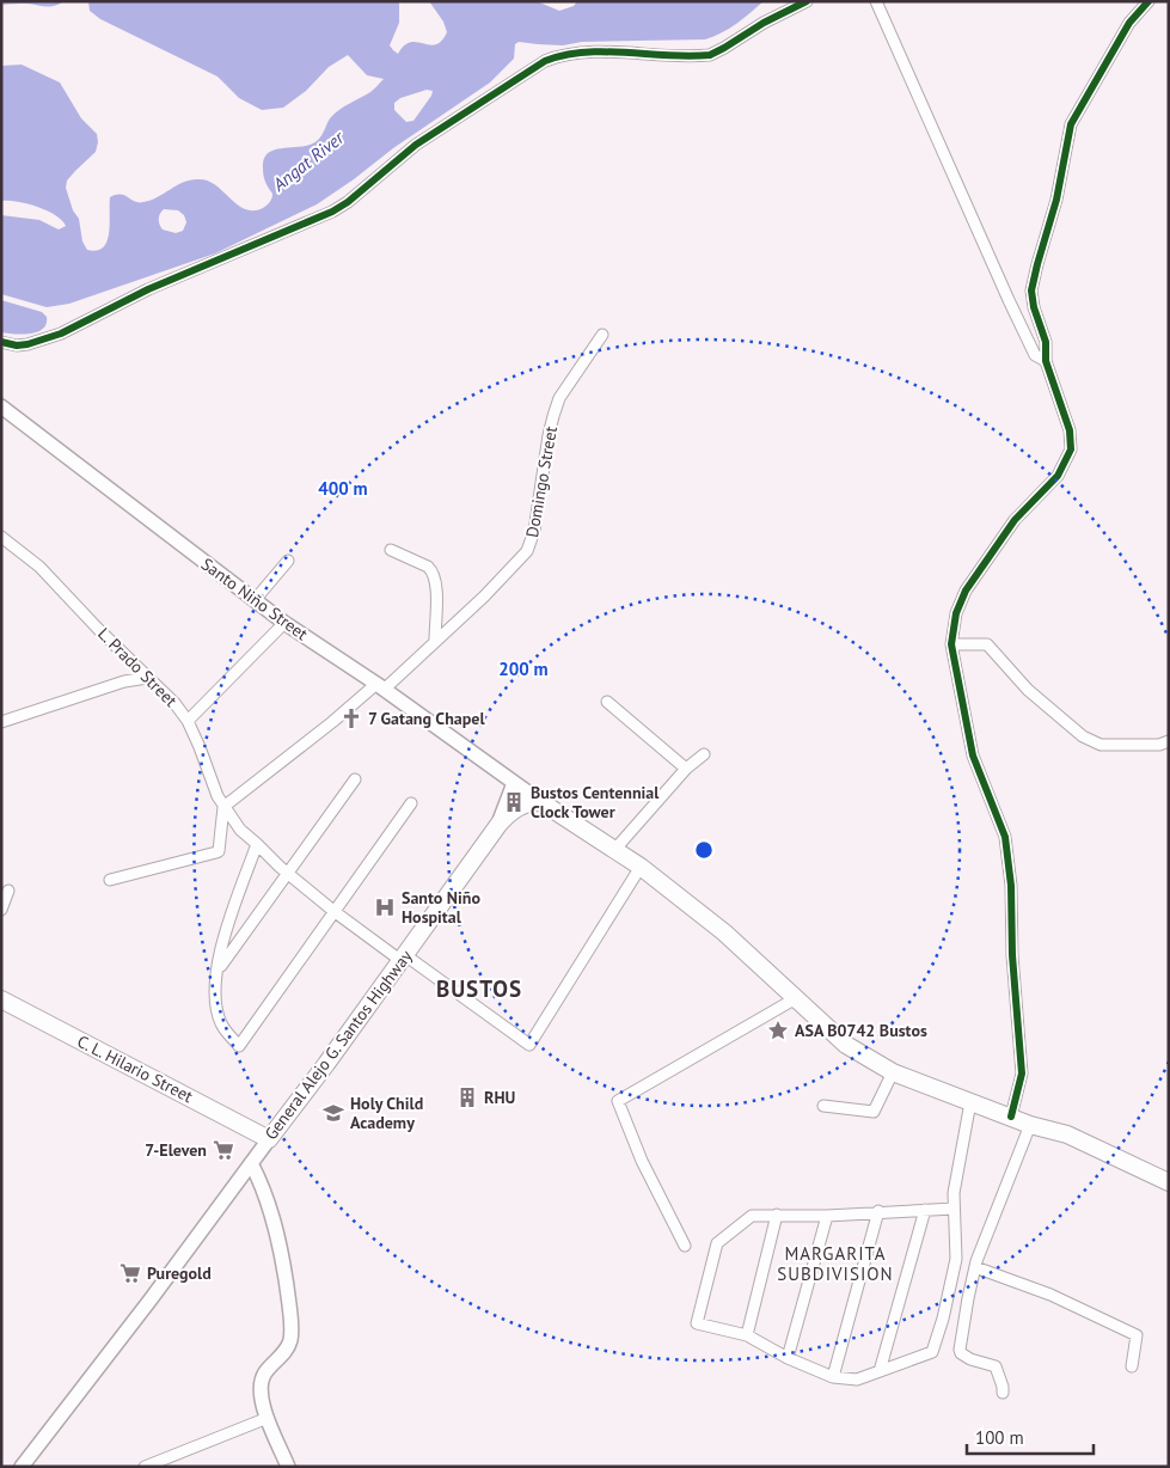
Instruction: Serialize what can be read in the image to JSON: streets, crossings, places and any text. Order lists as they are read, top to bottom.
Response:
{
  "streets": {
    "main road": ["Santo Niño Street", "General Alejo G. Santos Highway", "C. L. Hilario Street"],
    "street": ["Domingo Street", "L. Prado Street"]
  },
  "crossings": [
    ["Domingo Street", "Santo Niño Street"],
    ["Domingo Street", "L. Prado Street"],
    ["Santo Niño Street", "General Alejo G. Santos Highway"],
    ["L. Prado Street", "General Alejo G. Santos Highway"],
    ["General Alejo G. Santos Highway", "C. L. Hilario Street"]
  ],
  "districts": ["BUSTOS", "MARGARITA SUBDIVISION"],
  "water": ["Angat River"],
  "places": {
    "church": ["7 Gatang Chapel"],
    "building": ["Bustos Centennial Clock Tower", "RHU"],
    "hospital": ["Santo Niño Hospital"],
    "place": ["ASA B0742 Bustos"],
    "school or university": ["Holy Child Academy"],
    "supermarket": ["7-Eleven", "Puregold"]
  },
  "scale_bar": "100 m",
  "rings": ["400 m", "200 m"]
}
